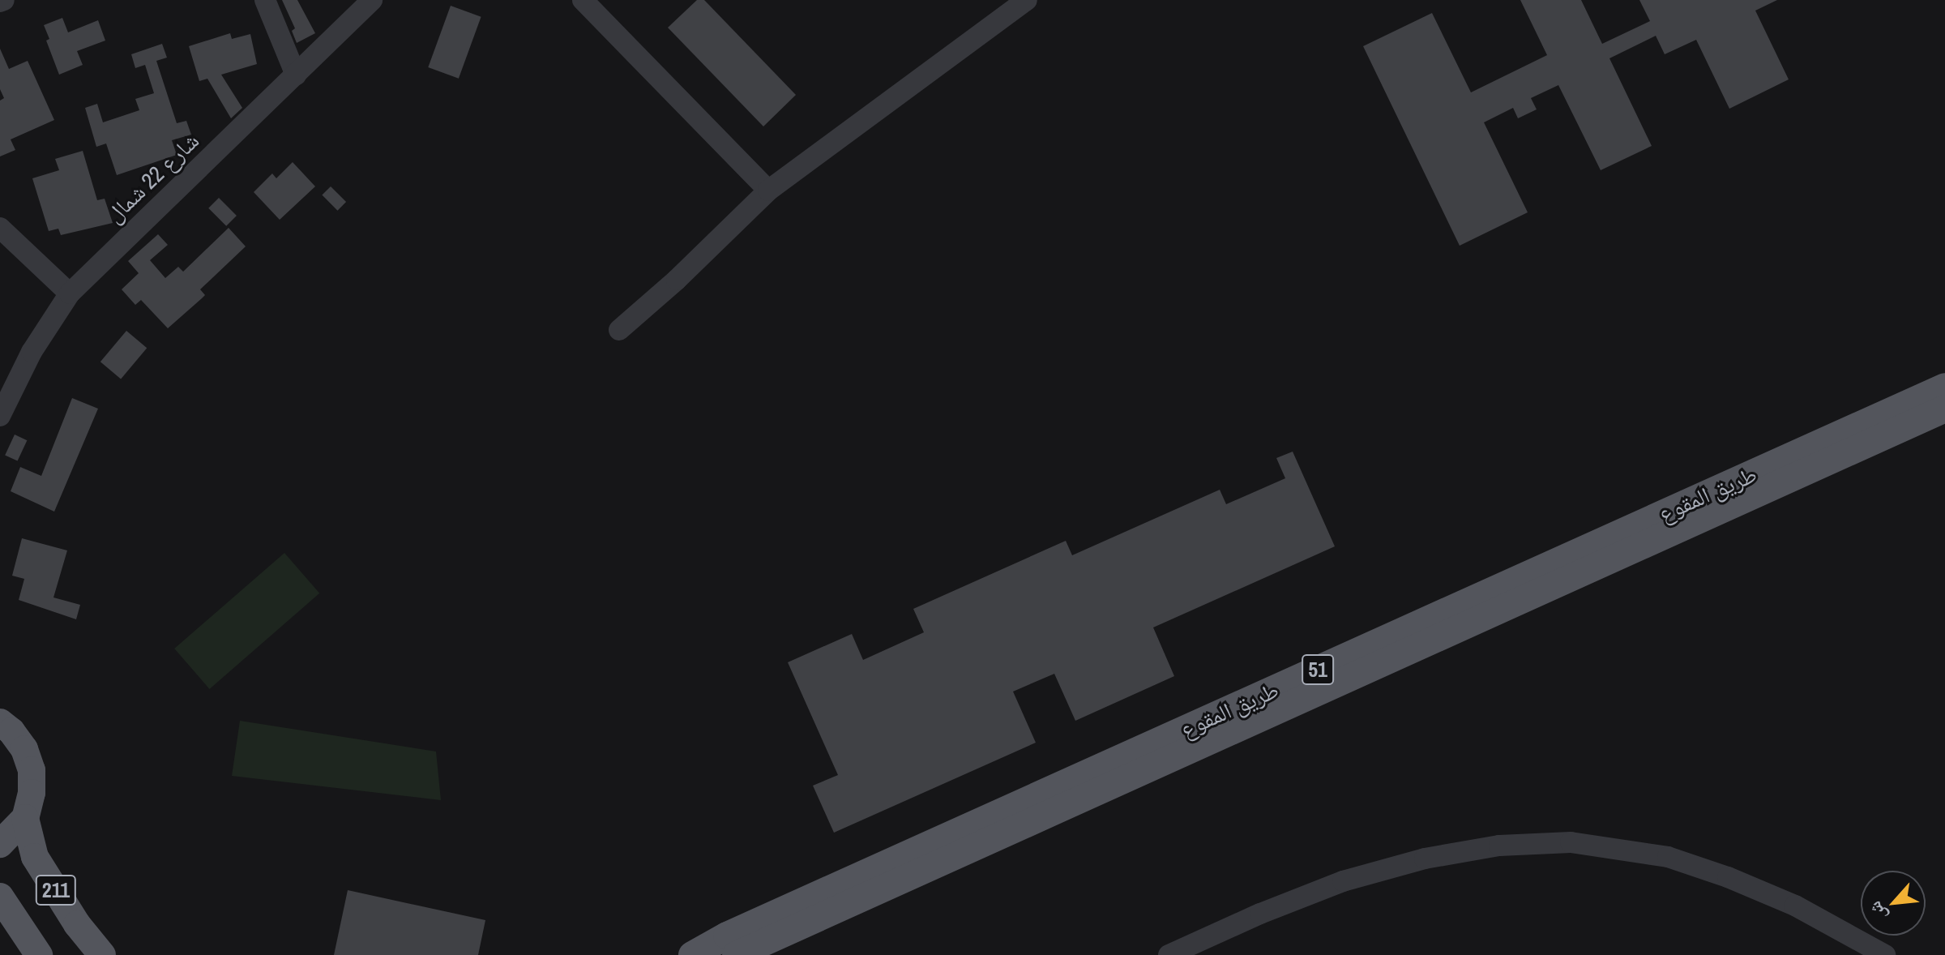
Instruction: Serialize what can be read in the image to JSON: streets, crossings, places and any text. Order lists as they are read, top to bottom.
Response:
{
  "streets": {
    "main road": ["طريق المقوع", "51", "211"],
    "street": ["شارع 22 شمال"]
  },
  "north": "bottom left"
}
